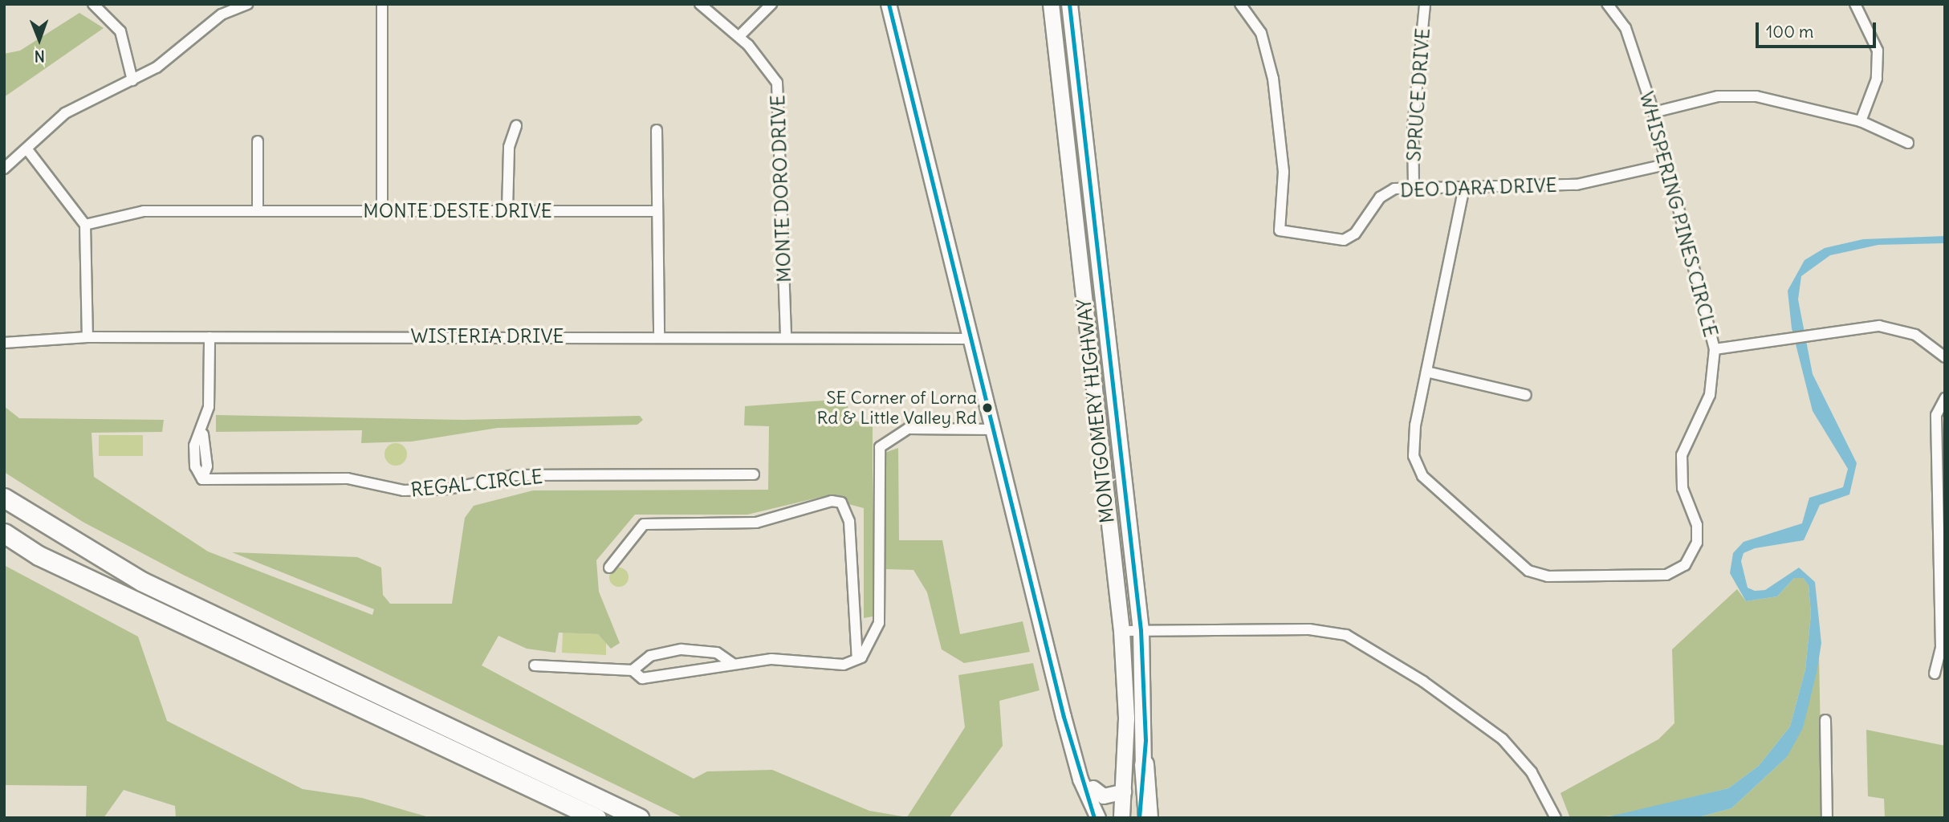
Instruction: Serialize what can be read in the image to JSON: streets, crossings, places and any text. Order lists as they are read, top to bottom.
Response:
{
  "streets": {
    "main road": ["MONTGOMERY HIGHWAY"],
    "street": [
      "SPRUCE DRIVE",
      "DEO DARA DRIVE",
      "MONTE DORO DRIVE",
      "MONTE DESTE DRIVE",
      "WHISPERING PINES CIRCLE",
      "WISTERIA DRIVE",
      "REGAL CIRCLE"
    ]
  },
  "crossings": [
    ["SPRUCE DRIVE", "DEO DARA DRIVE"],
    ["DEO DARA DRIVE", "WHISPERING PINES CIRCLE"],
    ["MONTE DORO DRIVE", "WISTERIA DRIVE"],
    ["WISTERIA DRIVE", "REGAL CIRCLE"]
  ],
  "places": ["SE Corner of Lorna Rd & Little Valley Rd"],
  "scale_bar": "100 m",
  "north": "bottom"
}
